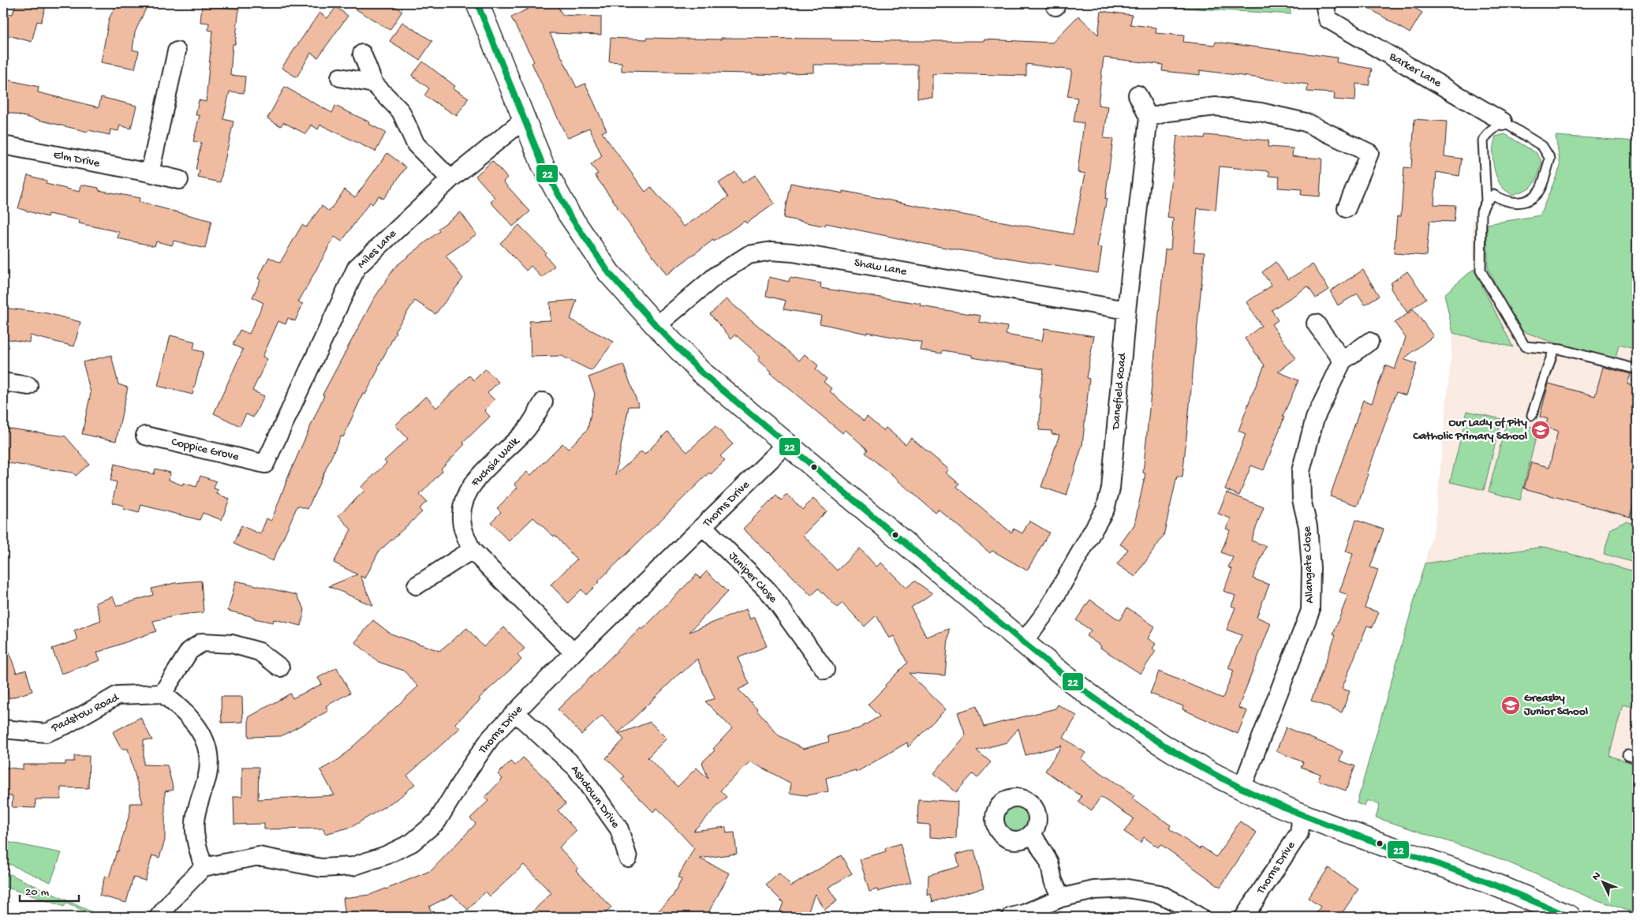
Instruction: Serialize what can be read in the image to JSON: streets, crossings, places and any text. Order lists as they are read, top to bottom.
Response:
{
  "streets": {
    "street": [
      "Barker Lane",
      "Elm Drive",
      "Miles Lane",
      "Shaw Lane",
      "Danefield Road",
      "Coppice Grove",
      "Fuchsia Walk",
      "Thorns Drive",
      "Allangate Close",
      "Juniper Close",
      "Padstow Road",
      "Ashdown Drive"
    ]
  },
  "crossings": [
    ["Miles Lane", "Coppice Grove"],
    ["Shaw Lane", "Danefield Road"],
    ["Fuchsia Walk", "Thorns Drive"],
    ["Thorns Drive", "Juniper Close"],
    ["Thorns Drive", "Ashdown Drive"]
  ],
  "places": {
    "school or university": ["Our Lady of Pity Catholic Primary School", "Greasby Junior School"]
  },
  "lines": ["transit line 22"],
  "scale_bar": "20 m",
  "north": "top left"
}
